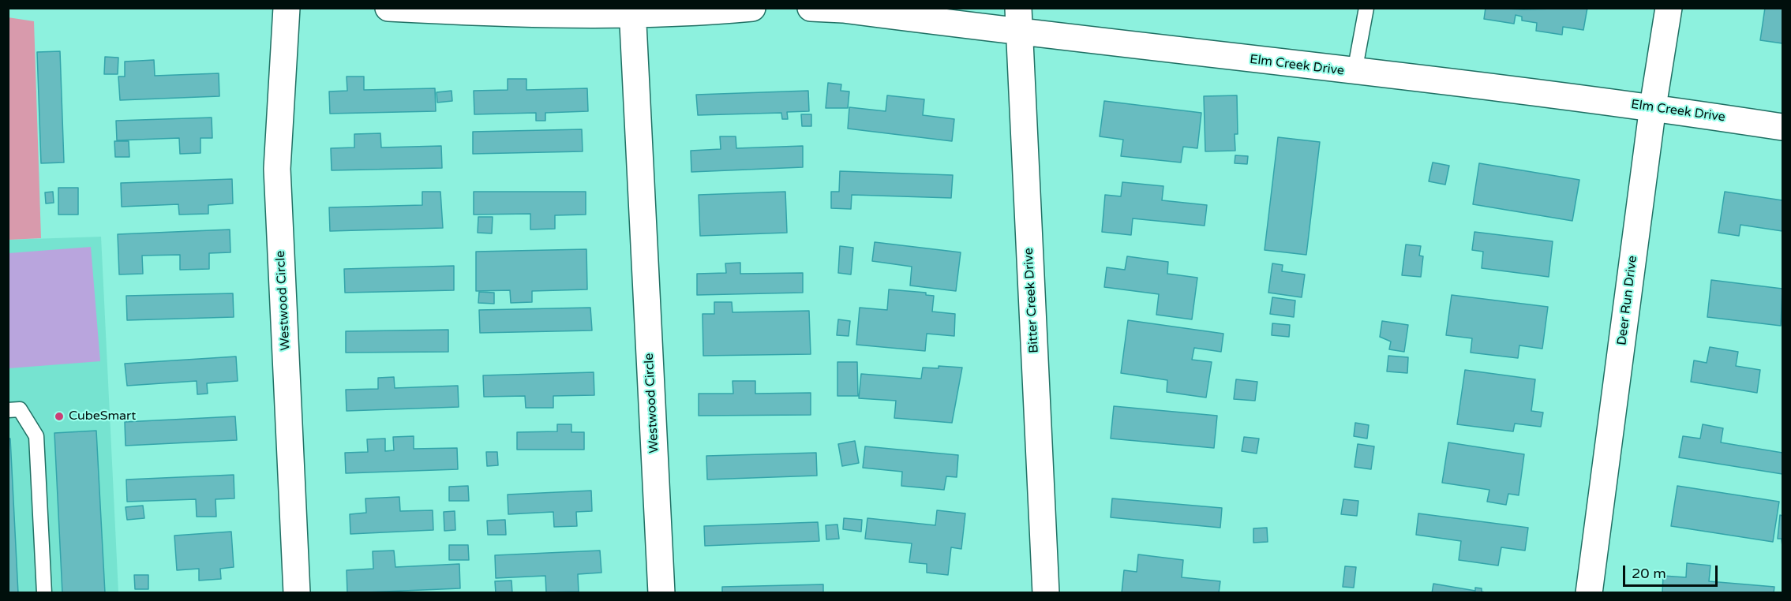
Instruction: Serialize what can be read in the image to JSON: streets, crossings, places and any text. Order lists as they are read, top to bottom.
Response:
{
  "streets": {
    "street": [
      "Elm Creek Drive",
      "Westwood Circle",
      "Bitter Creek Drive",
      "Deer Run Drive"
    ]
  },
  "crossings": [
    ["Elm Creek Drive", "Bitter Creek Drive"],
    ["Elm Creek Drive", "Deer Run Drive"]
  ],
  "places": ["CubeSmart"],
  "scale_bar": "20 m"
}
